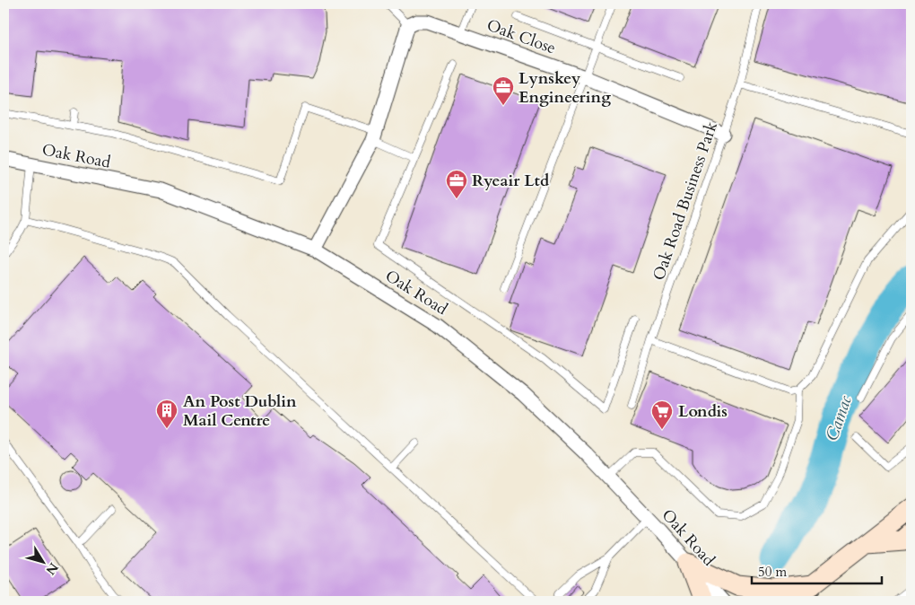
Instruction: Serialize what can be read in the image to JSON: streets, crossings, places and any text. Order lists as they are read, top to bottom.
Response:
{
  "streets": {
    "street": ["Oak Close", "Oak Road"],
    "lane": ["Oak Road Business Park"]
  },
  "crossings": [
    ["Oak Close", "Oak Road Business Park"]
  ],
  "water": ["Camac"],
  "places": {
    "office": ["Lynskey Engineering", "Ryeair Ltd"],
    "building": ["An Post Dublin Mail Centre"],
    "supermarket": ["Londis"]
  },
  "scale_bar": "50 m",
  "north": "bottom right"
}
